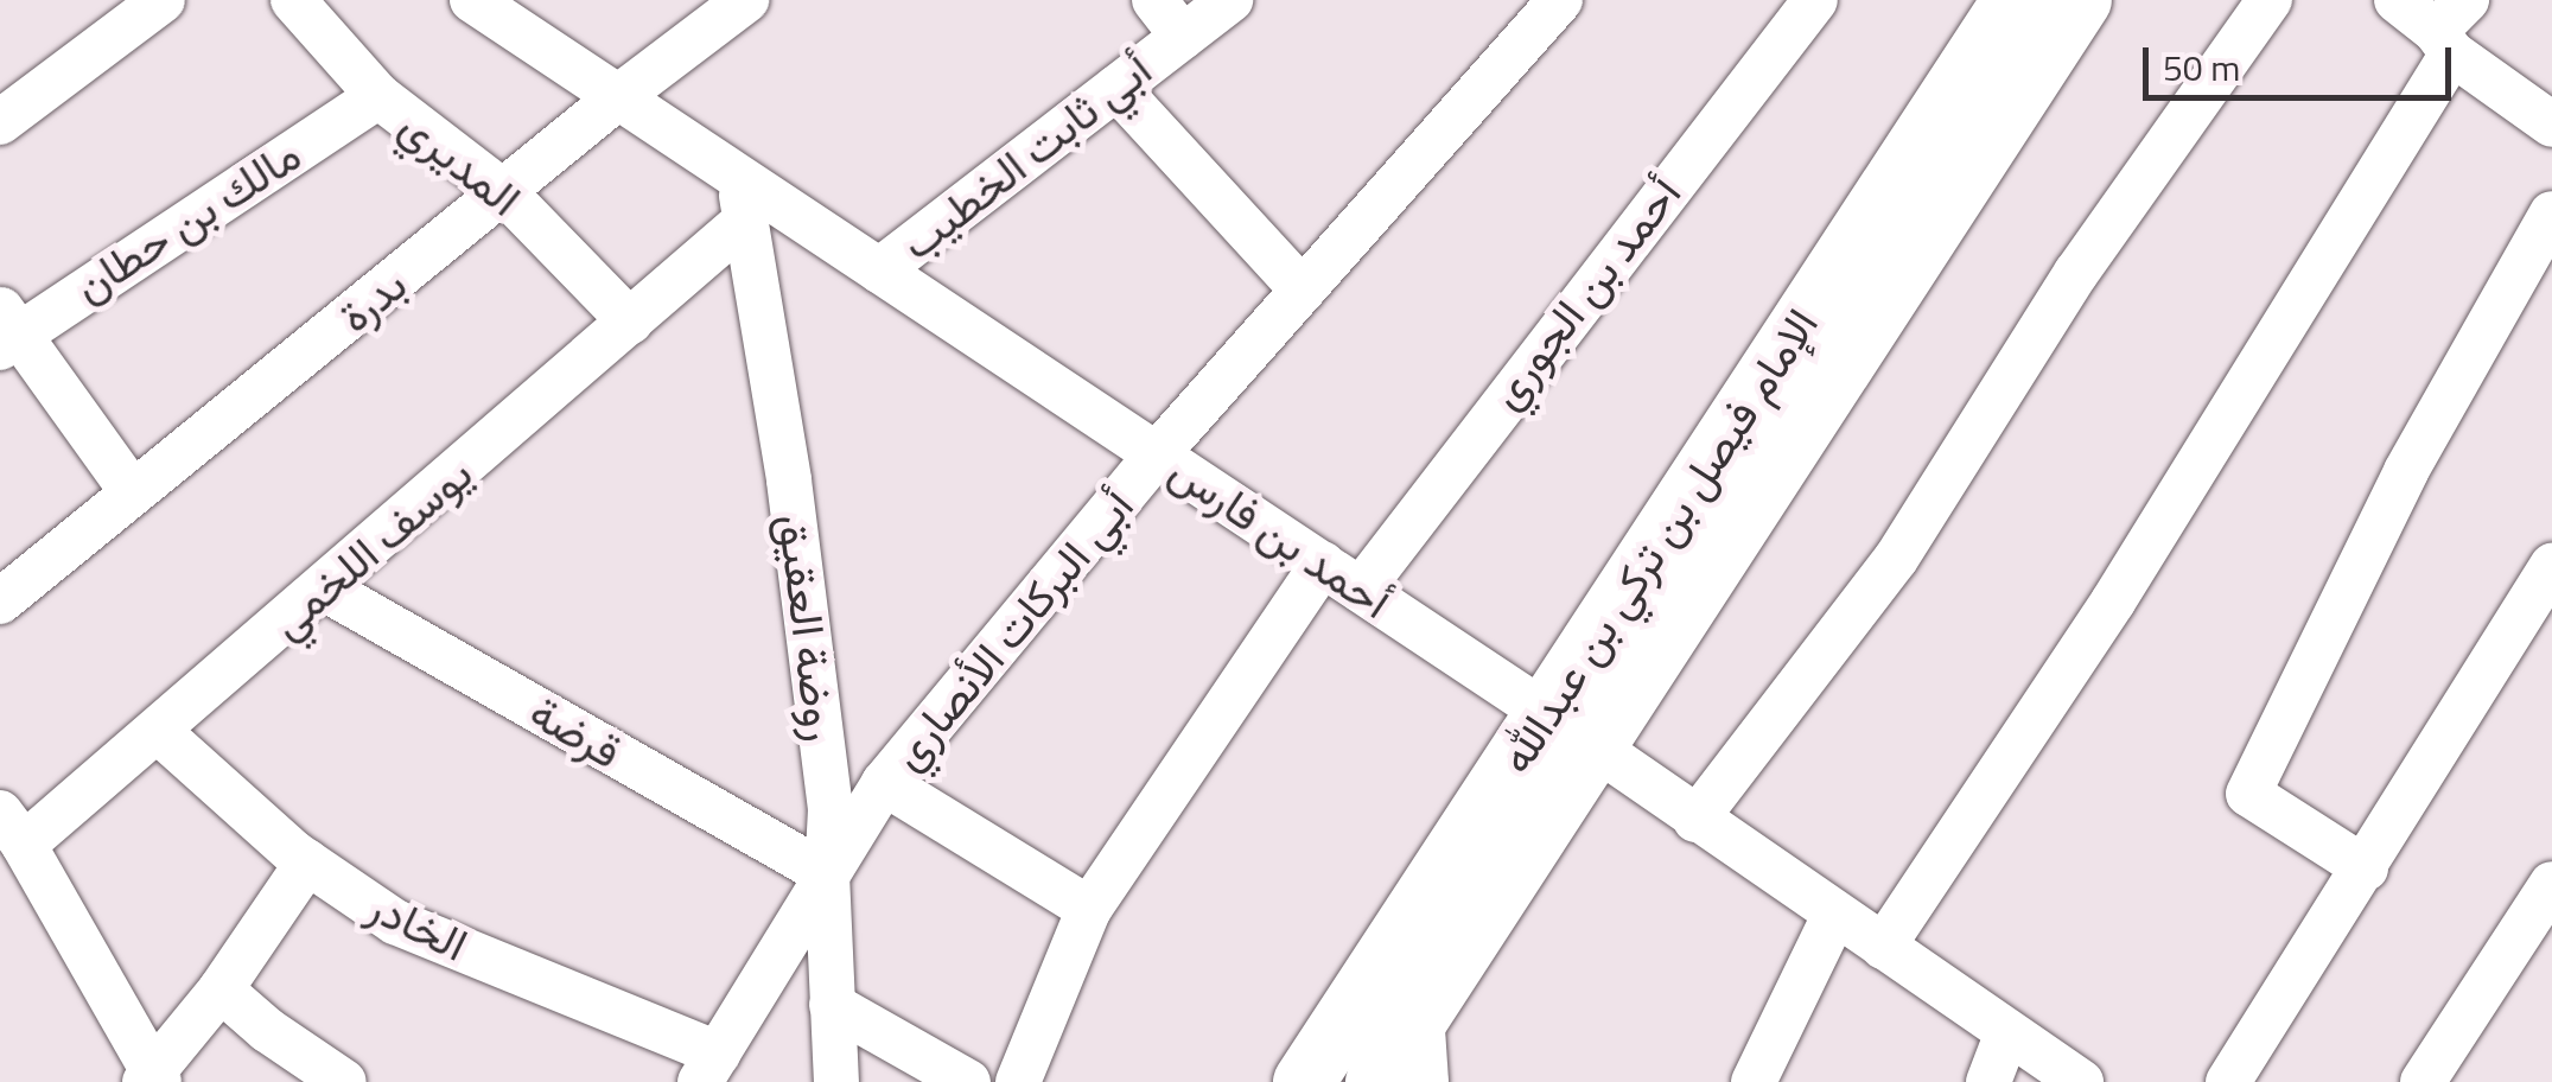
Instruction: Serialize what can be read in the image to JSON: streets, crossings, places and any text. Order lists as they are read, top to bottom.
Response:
{
  "streets": {
    "main road": ["الإمام فيصل بن تركي بن عبدالله"],
    "street": [
      "أبي ثابت الخطيب",
      "المديري",
      "مالك بن حطان",
      "أحمد بن الجوري",
      "بدرة",
      "أحمد بن فارس",
      "يوسف اللخمي",
      "روضة العقيق",
      "أبي البركات الأنصاري",
      "قرضة",
      "الخادر"
    ]
  },
  "crossings": [
    ["أبي ثابت الخطيب", "أحمد بن فارس"],
    ["المديري", "مالك بن حطان"],
    ["المديري", "بدرة"],
    ["المديري", "يوسف اللخمي"],
    ["أحمد بن الجوري", "أحمد بن فارس"],
    ["بدرة", "أحمد بن فارس"],
    ["أحمد بن فارس", "الإمام فيصل بن تركي بن عبدالله"],
    ["أحمد بن فارس", "يوسف اللخمي"],
    ["أحمد بن فارس", "روضة العقيق"],
    ["أحمد بن فارس", "أبي البركات الأنصاري"],
    ["يوسف اللخمي", "روضة العقيق"],
    ["يوسف اللخمي", "قرضة"],
    ["يوسف اللخمي", "الخادر"],
    ["روضة العقيق", "أبي البركات الأنصاري"],
    ["روضة العقيق", "قرضة"],
    ["أبي البركات الأنصاري", "قرضة"],
    ["أبي البركات الأنصاري", "الخادر"]
  ],
  "scale_bar": "50 m"
}
